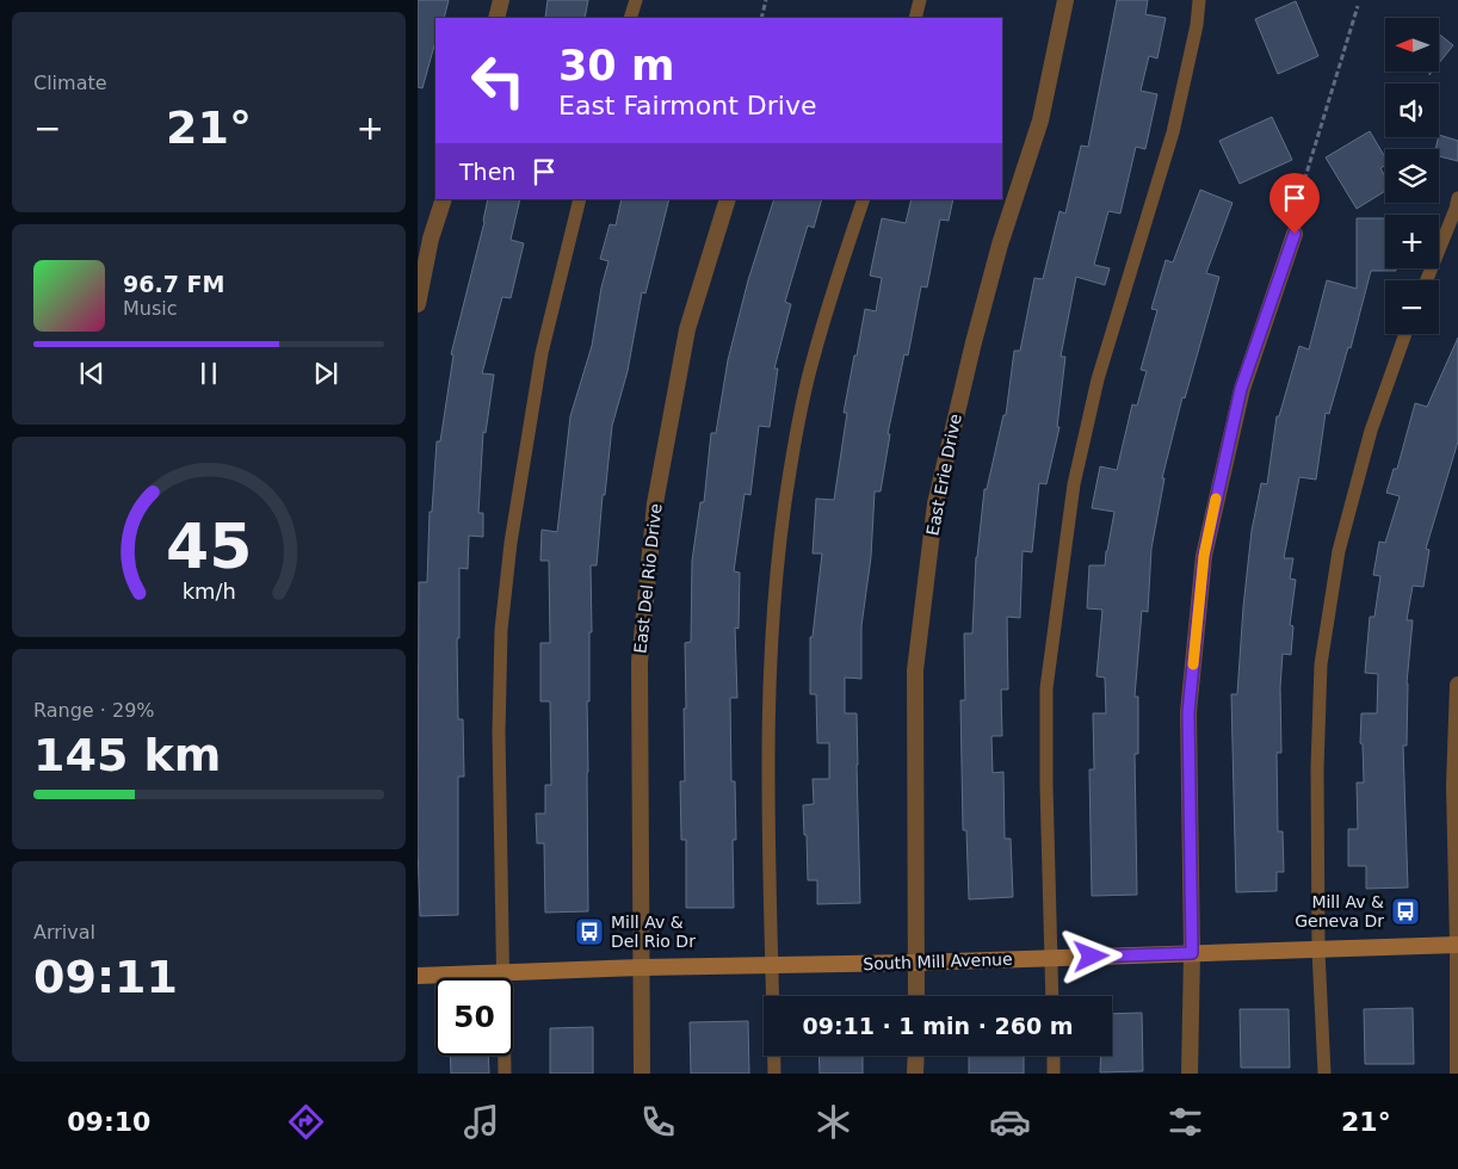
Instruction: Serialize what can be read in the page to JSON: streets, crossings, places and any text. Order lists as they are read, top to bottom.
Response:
{
  "streets": {
    "main road": ["South Mill Avenue"],
    "street": ["East Erie Drive", "East Del Rio Drive"]
  },
  "crossings": [
    ["East Erie Drive", "South Mill Avenue"],
    ["East Del Rio Drive", "South Mill Avenue"]
  ],
  "places": {
    "bus stop": ["Mill Av & Geneva Dr", "Mill Av & Del Rio Dr"]
  },
  "north": "left",
  "page": {
    "tile": [
      "Climate",
      ["Range · 29%", "145 km"],
      ["Arrival", "09:11"]
    ],
    "map_buttons": ["+", "−"],
    "turn": ["30 m", "East Fairmont Drive"],
    "heat": ["−", "21°", "+"],
    "then": "Then",
    "song": ["96.7 FM", "Music"],
    "limit": "50",
    "trip": "09:11 · 1 min · 260 m",
    "tabs": ["09:10", "21°"],
    "gauge": ["45", "km/h"]
  }
}
